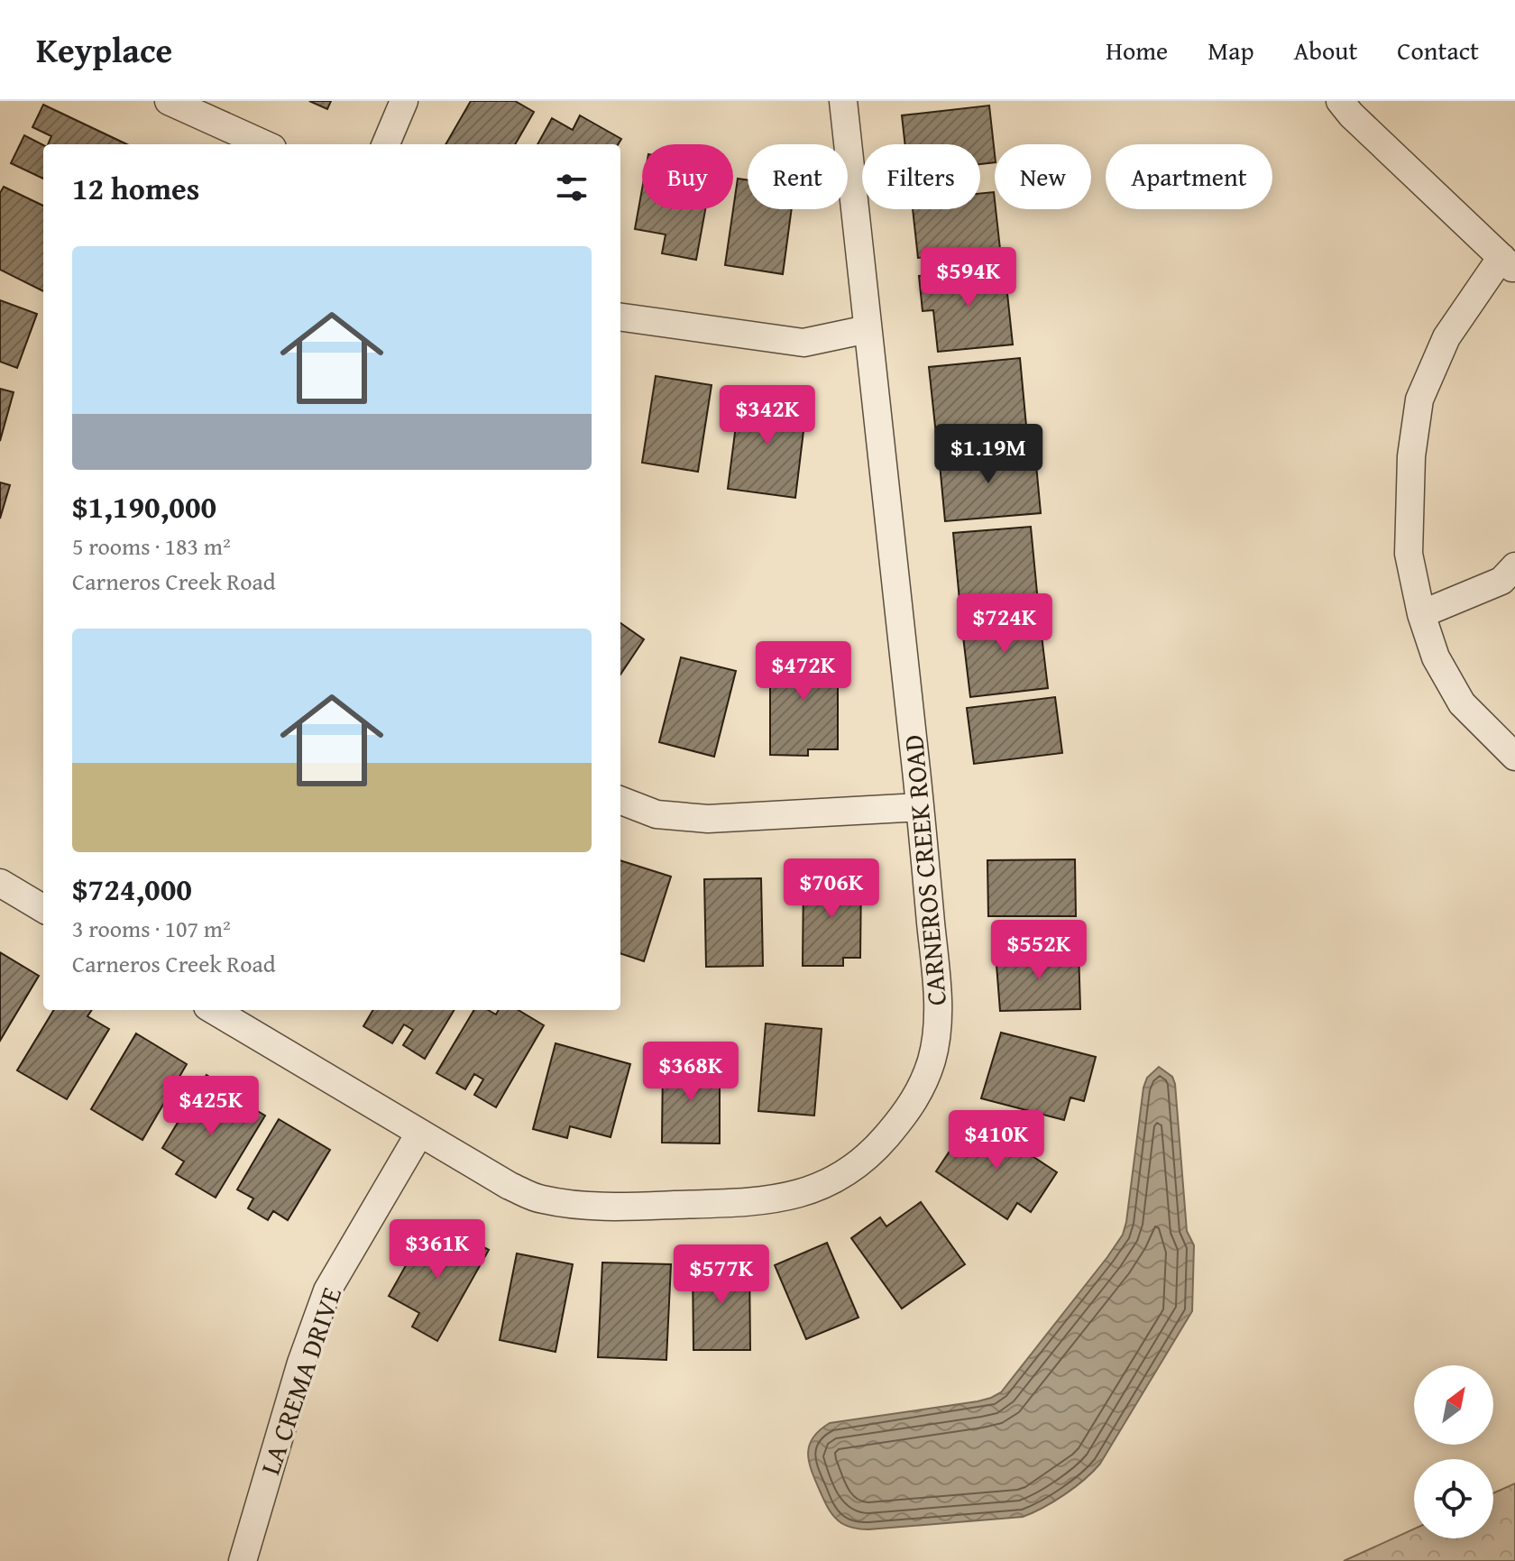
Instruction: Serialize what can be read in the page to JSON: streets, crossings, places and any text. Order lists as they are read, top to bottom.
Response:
{
  "streets": {
    "street": ["CARNEROS CREEK ROAD", "LA CREMA DRIVE"]
  },
  "crossings": [
    ["CARNEROS CREEK ROAD", "LA CREMA DRIVE"]
  ],
  "north": "top right",
  "page": {
    "header": "Keyplace",
    "nav": [
      "Home",
      "Map",
      "About",
      "Contact"
    ],
    "chip": [
      "Buy",
      "Rent",
      "Filters",
      "New",
      "Apartment"
    ],
    "heading": "12 homes",
    "list": [
      {
        "name": "$1,190,000",
        "note": "5 rooms · 183 m² · Carneros Creek Road"
      },
      {
        "name": "$724,000",
        "note": "3 rooms · 107 m² · Carneros Creek Road"
      }
    ],
    "price": [
      "$594K",
      "$342K",
      "$1.19M",
      "$724K",
      "$472K",
      "$706K",
      "$552K",
      "$368K",
      "$425K",
      "$410K",
      "$361K",
      "$577K"
    ]
  }
}
